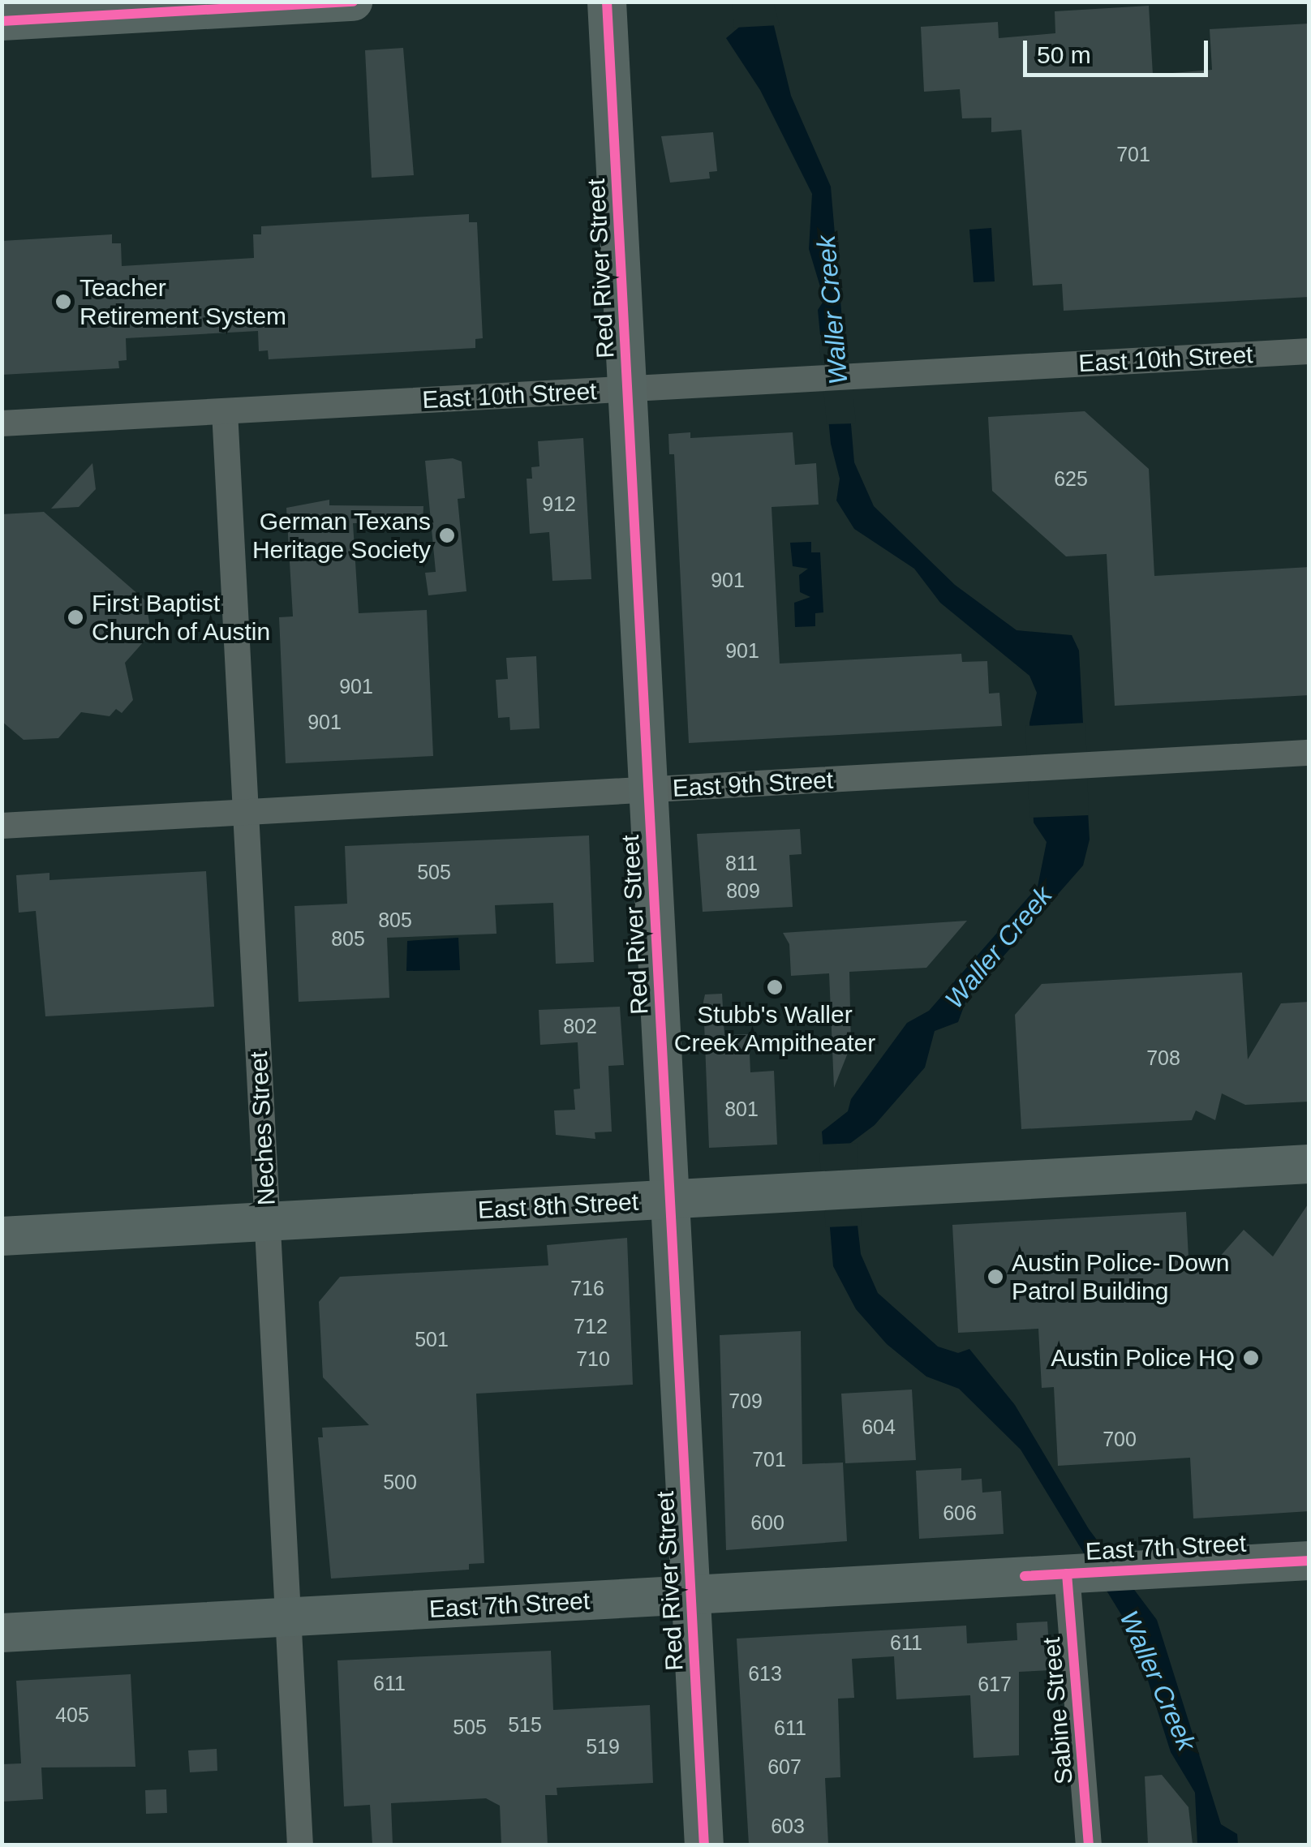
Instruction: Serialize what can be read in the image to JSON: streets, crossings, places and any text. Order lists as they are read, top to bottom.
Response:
{
  "streets": {
    "main road": ["Red River Street", "East 8th Street", "East 7th Street"],
    "street": [
      "East 10th Street",
      "East 9th Street",
      "Neches Street",
      "Sabine Street"
    ]
  },
  "crossings": [
    ["Red River Street", "East 10th Street"],
    ["Red River Street", "East 9th Street"],
    ["Red River Street", "East 8th Street"],
    ["Red River Street", "East 7th Street"],
    ["East 10th Street", "Neches Street"],
    ["East 9th Street", "Neches Street"],
    ["Neches Street", "East 8th Street"],
    ["Neches Street", "East 7th Street"],
    ["East 7th Street", "Sabine Street"]
  ],
  "water": ["Waller Creek"],
  "places": [
    "Teacher Retirement System",
    "German Texans Heritage Society",
    "First Baptist Church of Austin",
    "Stubb's Waller Creek Ampitheater",
    "Austin Police- Down Patrol Building",
    "Austin Police HQ"
  ],
  "house_numbers": [
    "701",
    "625",
    "912",
    "901",
    "901",
    "901",
    "901",
    "811",
    "505",
    "809",
    "805",
    "805",
    "802",
    "708",
    "801",
    "716",
    "712",
    "501",
    "710",
    "709",
    "604",
    "700",
    "701",
    "500",
    "606",
    "600",
    "611",
    "613",
    "611",
    "617",
    "405",
    "515",
    "505",
    "611",
    "519",
    "607",
    "603"
  ],
  "scale_bar": "50 m"
}
